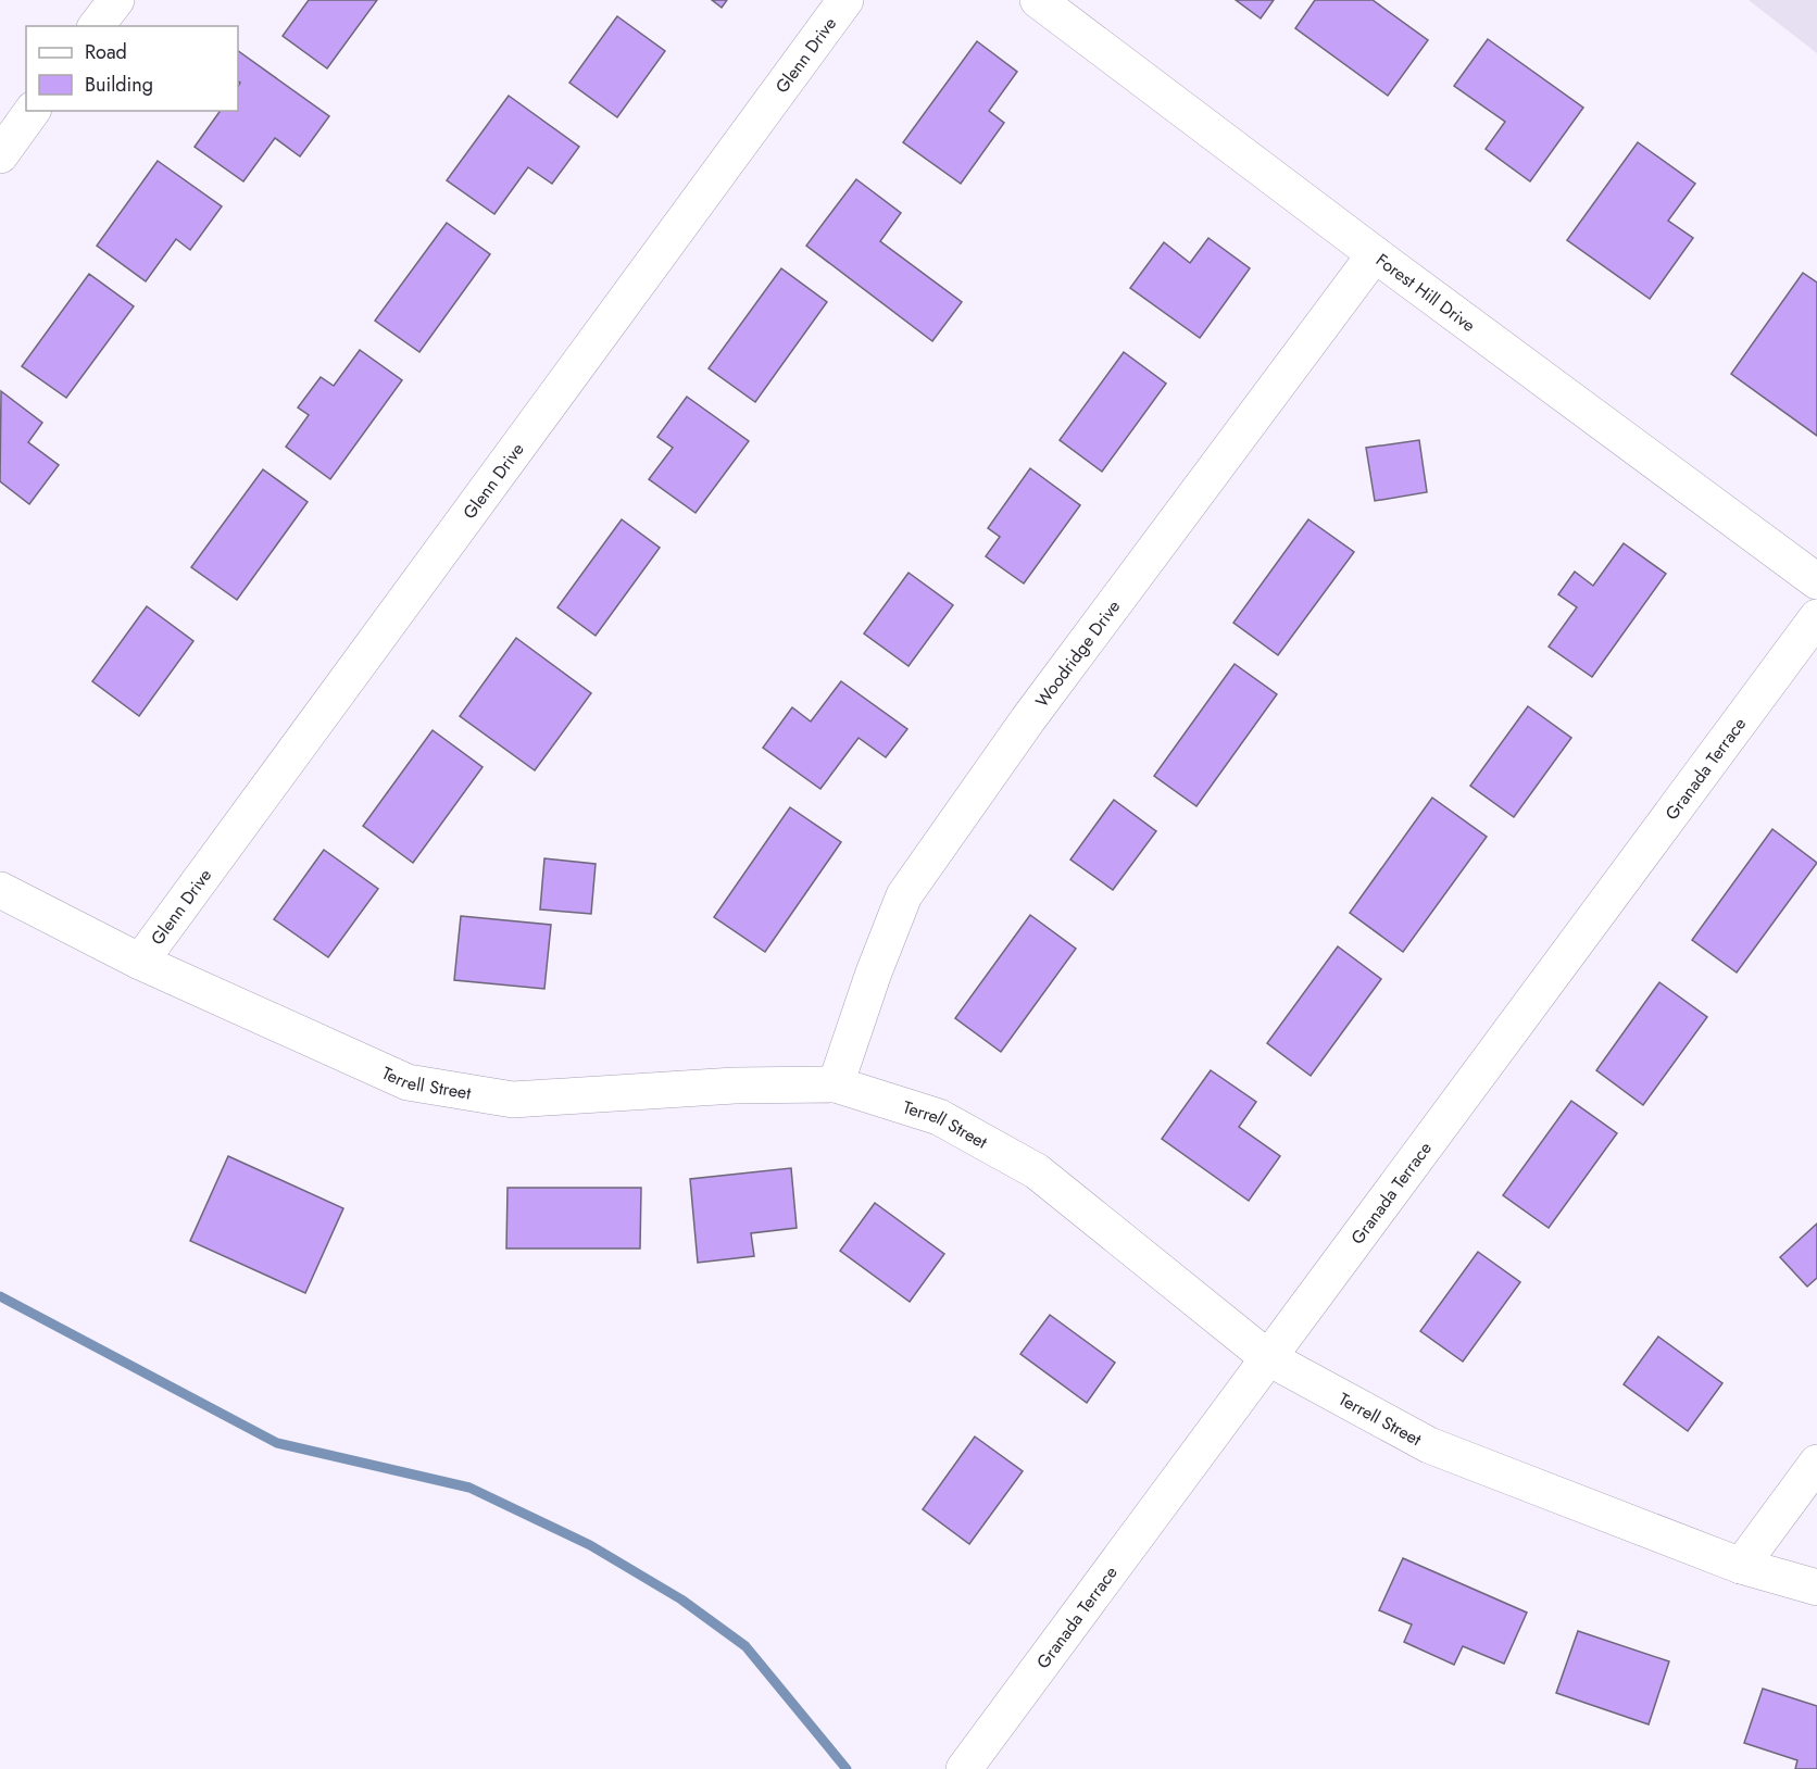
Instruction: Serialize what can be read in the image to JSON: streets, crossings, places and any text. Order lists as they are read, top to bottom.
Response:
{
  "streets": {
    "street": [
      "Glenn Drive",
      "Forest Hill Drive",
      "Woodridge Drive",
      "Granada Terrace",
      "Terrell Street"
    ]
  },
  "crossings": [
    ["Glenn Drive", "Terrell Street"],
    ["Forest Hill Drive", "Woodridge Drive"],
    ["Woodridge Drive", "Terrell Street"],
    ["Granada Terrace", "Terrell Street"]
  ],
  "legend": ["Road", "Building"]
}
